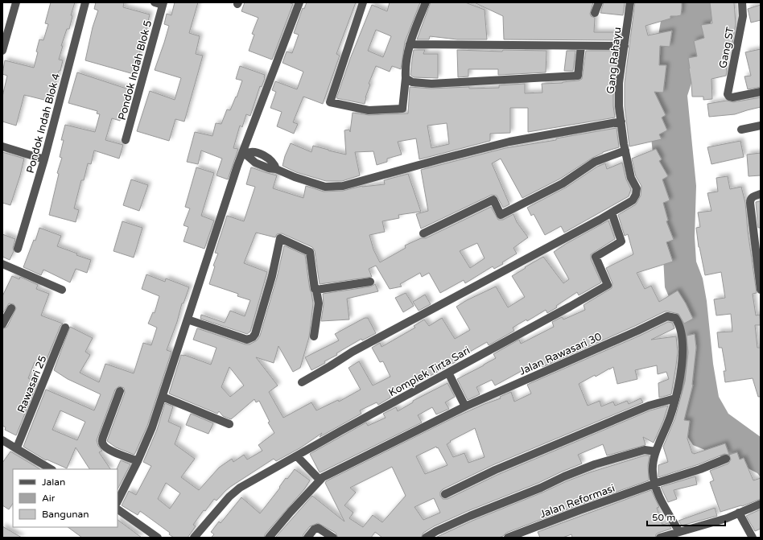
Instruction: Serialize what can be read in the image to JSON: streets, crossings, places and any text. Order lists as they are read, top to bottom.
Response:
{
  "streets": {
    "street": [
      "Gang ST",
      "Gang Rahayu",
      "Pondok Indah Blok 5",
      "Pondok Indah Blok 4",
      "Jalan Rawasari 30",
      "Komplek Tirta Sari",
      "Rawasari 25",
      "Jalan Reformasi"
    ]
  },
  "crossings": [
    ["Gang Rahayu", "Komplek Tirta Sari"],
    ["Jalan Rawasari 30", "Jalan Reformasi"]
  ],
  "legend": ["Jalan", "Air", "Bangunan"],
  "scale_bar": "50 m"
}
